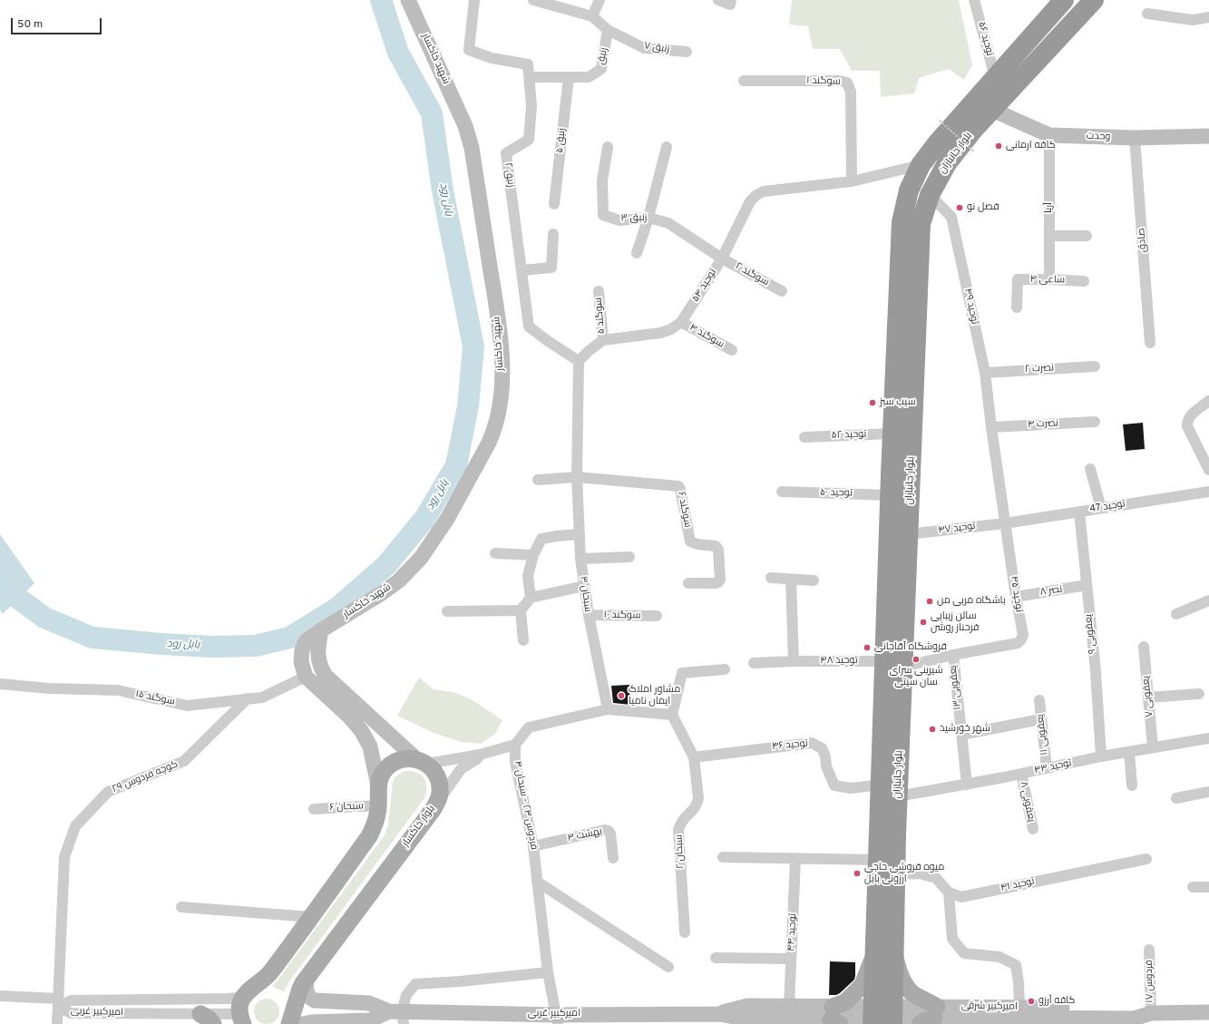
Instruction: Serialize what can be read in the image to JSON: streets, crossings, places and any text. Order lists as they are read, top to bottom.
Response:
{
  "streets": {
    "highway": ["بلوار جانبازان"],
    "main road": [
      "شهید خاکسار",
      "وحدت",
      "بلوار خاکسار",
      "امیرکبیر شرقی",
      "امیرکبیر غربی"
    ],
    "street": [
      "توحید ۵۶",
      "زنبق ۷",
      "زنبق",
      "سوگند ۱",
      "زنبق ۵",
      "زنبق ۲",
      "آریا",
      "زنبق ۳",
      "صادق",
      "سوگند ۲",
      "ساعی ۴",
      "توحید ۵۴",
      "توحید ۴۹",
      "سوگند ۵",
      "سوگند ۴",
      "نصرت ۲",
      "نصرت ۴",
      "توحید ۵۲",
      "توحید ۵۰",
      "توحید 47",
      "سوگند ۶",
      "توحید ۴۷",
      "نصر ۸",
      "سبحان ۳",
      "توحید ۴۵",
      "سوگند ۱۰",
      "یعقوبی ۹",
      "توحید ۴۸",
      "یعقوبی ۱۳",
      "یعقوبی ۷",
      "سوگند ۱۵",
      "یعقوبی ۱۱",
      "توحید ۴۶",
      "توحید ۴۳",
      "کوچه فردوس ۲۹",
      "یعقوبی ۸",
      "فردوس ۲۳ - سبحان ۴",
      "سبحان ۶",
      "بهشت ۳",
      "سبحان ۲",
      "توحید ۴۱",
      "توحید ۴۴",
      "فردوس ۱۷"
    ]
  },
  "crossings": [
    ["توحید ۵۶", "بلوار جانبازان"],
    ["زنبق ۷", "زنبق"],
    ["زنبق", "زنبق ۵"],
    ["زنبق", "زنبق ۲"],
    ["شهید خاکسار", "سوگند ۱۵"],
    ["سوگند ۱", "توحید ۵۴"],
    ["وحدت", "بلوار جانبازان"],
    ["وحدت", "آریا"],
    ["وحدت", "صادق"],
    ["بلوار جانبازان", "توحید ۵۴"],
    ["بلوار جانبازان", "توحید ۴۹"],
    ["بلوار جانبازان", "توحید ۵۲"],
    ["بلوار جانبازان", "توحید ۵۰"],
    ["بلوار جانبازان", "توحید ۴۷"],
    ["بلوار جانبازان", "توحید ۴۵"],
    ["بلوار جانبازان", "توحید ۴۸"],
    ["بلوار جانبازان", "توحید ۴۶"],
    ["بلوار جانبازان", "توحید ۴۳"],
    ["بلوار جانبازان", "امیرکبیر شرقی"],
    ["بلوار جانبازان", "امیرکبیر غربی"],
    ["آریا", "ساعی ۴"],
    ["زنبق ۳", "سوگند ۲"],
    ["زنبق ۳", "توحید ۵۴"],
    ["سوگند ۲", "توحید ۵۴"],
    ["توحید ۵۴", "سوگند ۵"],
    ["توحید ۵۴", "سوگند ۴"],
    ["توحید ۴۹", "نصرت ۲"],
    ["توحید ۴۹", "نصرت ۴"],
    ["توحید ۴۹", "توحید ۴۵"],
    ["نصرت ۴", "توحید ۴۵"],
    ["توحید 47", "توحید ۴۷"],
    ["توحید 47", "توحید ۴۵"],
    ["توحید 47", "یعقوبی ۹"],
    ["سوگند ۶", "سبحان ۳"],
    ["توحید ۴۷", "توحید ۴۵"],
    ["نصر ۸", "توحید ۴۵"],
    ["نصر ۸", "یعقوبی ۹"],
    ["سبحان ۳", "سوگند ۱۰"],
    ["توحید ۴۵", "توحید ۴۸"],
    ["توحید ۴۵", "یعقوبی ۱۳"],
    ["یعقوبی ۹", "توحید ۴۳"],
    ["یعقوبی ۱۳", "توحید ۴۳"],
    ["یعقوبی ۷", "توحید ۴۳"],
    ["سوگند ۱۵", "کوچه فردوس ۲۹"],
    ["یعقوبی ۱۱", "توحید ۴۳"],
    ["توحید ۴۶", "سبحان ۲"],
    ["توحید ۴۳", "یعقوبی ۸"],
    ["کوچه فردوس ۲۹", "امیرکبیر غربی"],
    ["فردوس ۲۳ - سبحان ۴", "بهشت ۳"],
    ["فردوس ۲۳ - سبحان ۴", "امیرکبیر غربی"],
    ["بلوار خاکسار", "امیرکبیر غربی"],
    ["توحید ۴۴", "امیرکبیر غربی"],
    ["فردوس ۱۷", "امیرکبیر شرقی"],
    ["امیرکبیر شرقی", "امیرکبیر غربی"]
  ],
  "water": ["بابل رود"],
  "places": [
    "کافه ارمانی",
    "فصل نو",
    "سیب سبز",
    "باشگاه مربی من",
    "سالن زیبایی فرحناز روشن",
    "فروشگاه آقاجانی",
    "شیرینی سرای سان سیتی",
    "مشاور املاک ایمان نامیا",
    "شهر خورشید",
    "میوه فروشی حاجی ارزونی بابل",
    "کافه آرزو"
  ],
  "scale_bar": "50 m"
}
